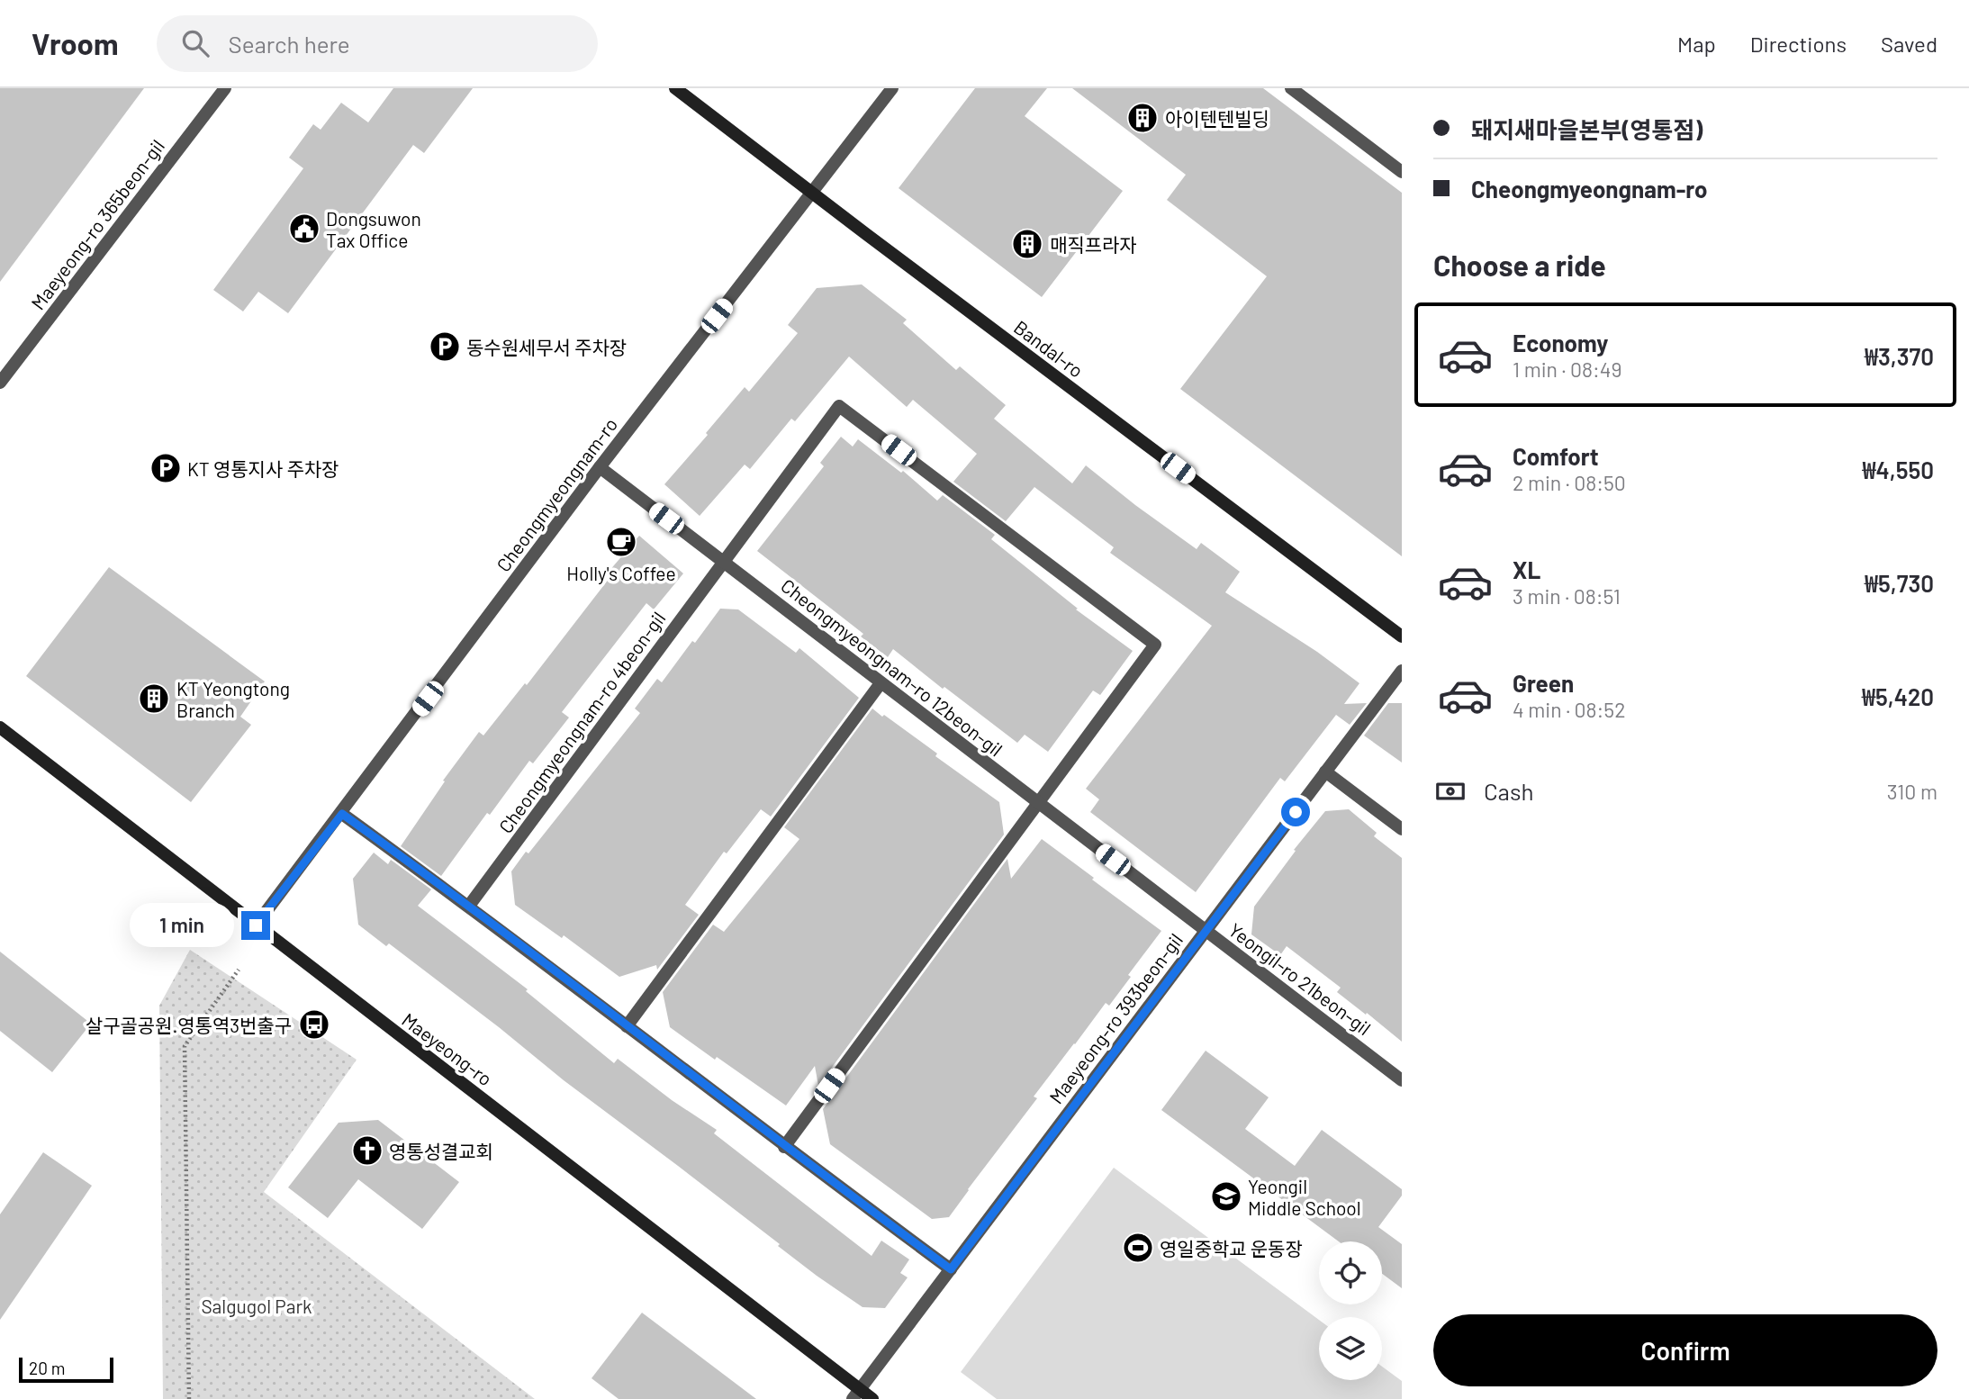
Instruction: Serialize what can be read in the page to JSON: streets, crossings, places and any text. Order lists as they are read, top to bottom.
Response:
{
  "streets": {
    "street": [
      "Maeyeong-ro 365beon-gil",
      "Bandal-ro",
      "Cheongmyeongnam-ro",
      "Cheongmyeongnam-ro 12beon-gil",
      "Cheongmyeongnam-ro 4beon-gil",
      "Yeongil-ro 21beon-gil",
      "Maeyeong-ro 393beon-gil",
      "Maeyeong-ro"
    ]
  },
  "crossings": [
    ["Bandal-ro", "Cheongmyeongnam-ro"],
    ["Cheongmyeongnam-ro", "Cheongmyeongnam-ro 12beon-gil"],
    ["Cheongmyeongnam-ro", "Maeyeong-ro"],
    ["Cheongmyeongnam-ro 12beon-gil", "Cheongmyeongnam-ro 4beon-gil"],
    ["Cheongmyeongnam-ro 12beon-gil", "Yeongil-ro 21beon-gil"],
    ["Cheongmyeongnam-ro 12beon-gil", "Maeyeong-ro 393beon-gil"],
    ["Yeongil-ro 21beon-gil", "Maeyeong-ro 393beon-gil"],
    ["Maeyeong-ro 393beon-gil", "Maeyeong-ro"]
  ],
  "parks": ["Salgugol Park"],
  "places": {
    "building": ["아이텐텐빌딩", "매직프라자", "KT Yeongtong Branch"],
    "public building": ["Dongsuwon Tax Office"],
    "parking": ["동수원세무서 주차장", "KT 영통지사 주차장"],
    "cafe": ["Holly's Coffee"],
    "bus stop": ["살구골공원.영통역3번출구"],
    "church": ["영통성결교회"],
    "school or university": ["Yeongil Middle School"],
    "sports": ["영일중학교 운동장"]
  },
  "scale_bar": "20 m",
  "page": {
    "header": "Vroom",
    "search": "Search here",
    "nav": ["Map", "Directions", "Saved"],
    "banner": ["돼지새마을본부(영통점)", "Cheongmyeongnam-ro"],
    "heading": "Choose a ride",
    "list": [
      {
        "name": "Economy",
        "note": "1 min · 08:49",
        "value": "₩3,370"
      },
      {
        "name": "Comfort",
        "note": "2 min · 08:50",
        "value": "₩4,550"
      },
      {
        "name": "XL",
        "note": "3 min · 08:51",
        "value": "₩5,730"
      },
      {
        "name": "Green",
        "note": "4 min · 08:52",
        "value": "₩5,420"
      }
    ],
    "pay": ["Cash", "310 m"],
    "bubble": "1 min",
    "buttons": "Confirm",
    "scale": "20 m"
  }
}
